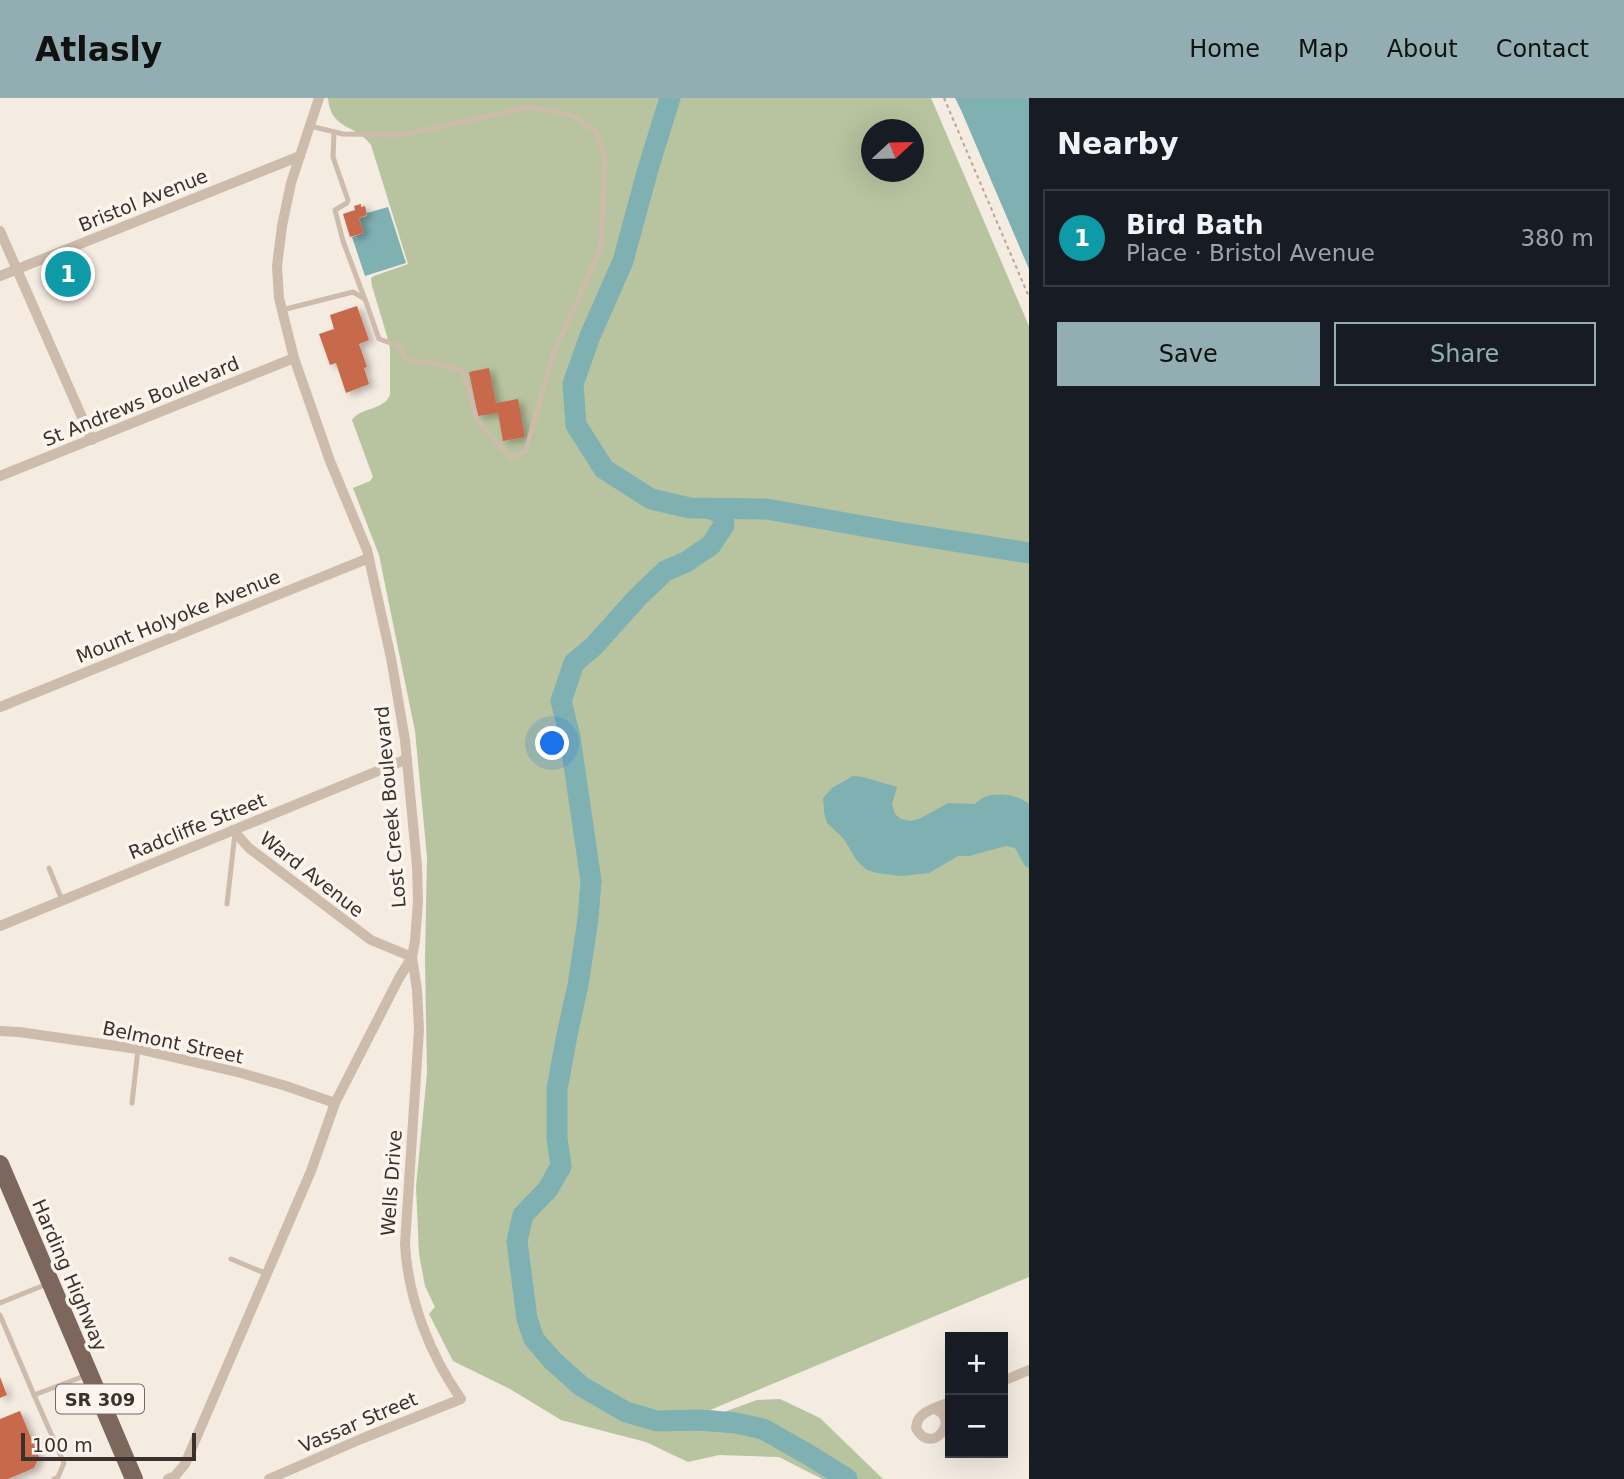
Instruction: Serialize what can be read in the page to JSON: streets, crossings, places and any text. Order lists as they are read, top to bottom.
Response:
{
  "streets": {
    "main road": ["Harding Highway", "SR 309"],
    "street": [
      "Bristol Avenue",
      "St Andrews Boulevard",
      "Mount Holyoke Avenue",
      "Lost Creek Boulevard",
      "Radcliffe Street",
      "Ward Avenue",
      "Belmont Street",
      "Wells Drive",
      "Vassar Street"
    ]
  },
  "crossings": [
    ["Bristol Avenue", "Lost Creek Boulevard"],
    ["St Andrews Boulevard", "Lost Creek Boulevard"],
    ["Mount Holyoke Avenue", "Lost Creek Boulevard"],
    ["Lost Creek Boulevard", "Radcliffe Street"],
    ["Lost Creek Boulevard", "Ward Avenue"],
    ["Lost Creek Boulevard", "Belmont Street"],
    ["Lost Creek Boulevard", "Wells Drive"],
    ["Radcliffe Street", "Ward Avenue"],
    ["Ward Avenue", "Wells Drive"],
    ["Wells Drive", "Vassar Street"]
  ],
  "scale_bar": "100 m",
  "north": "right",
  "page": {
    "header": "Atlasly",
    "nav": [
      "Home",
      "Map",
      "About",
      "Contact"
    ],
    "heading": "Nearby",
    "list": [
      {
        "mark": "1",
        "name": "Bird Bath",
        "note": "Place · Bristol Avenue",
        "value": "380 m"
      }
    ],
    "pins": "1",
    "buttons": ["Save", "Share"],
    "map_buttons": ["+", "−"],
    "scale": "100 m"
  }
}
